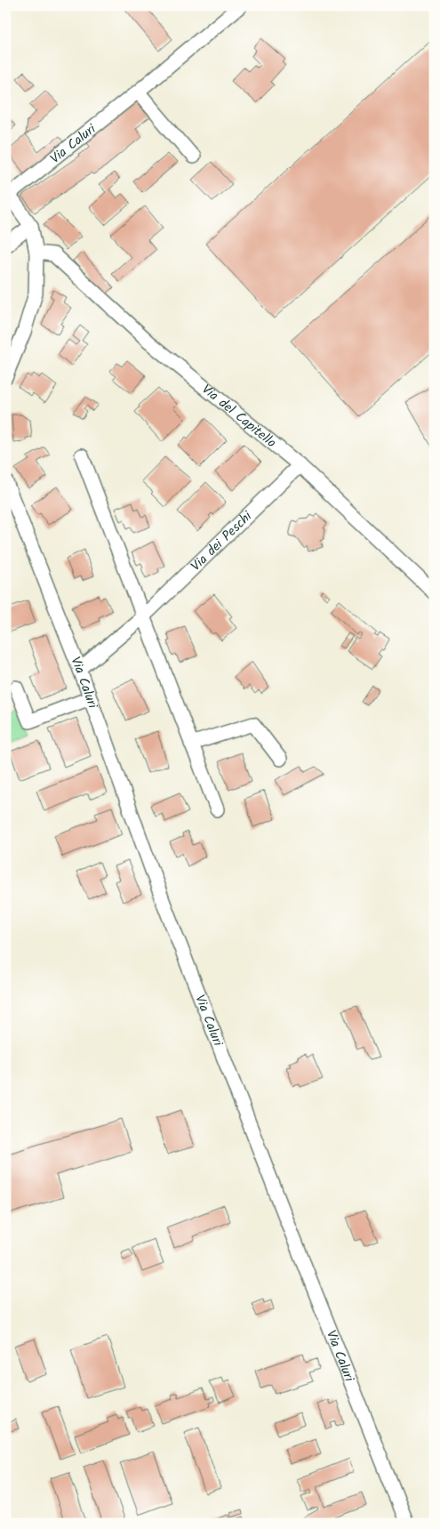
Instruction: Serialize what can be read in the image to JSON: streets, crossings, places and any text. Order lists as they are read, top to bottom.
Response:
{
  "streets": {
    "street": ["Via Caluri", "Via del Capitello", "Via dei Peschi"]
  },
  "crossings": [
    ["Via Caluri", "Via del Capitello"],
    ["Via Caluri", "Via dei Peschi"],
    ["Via del Capitello", "Via dei Peschi"]
  ]
}
